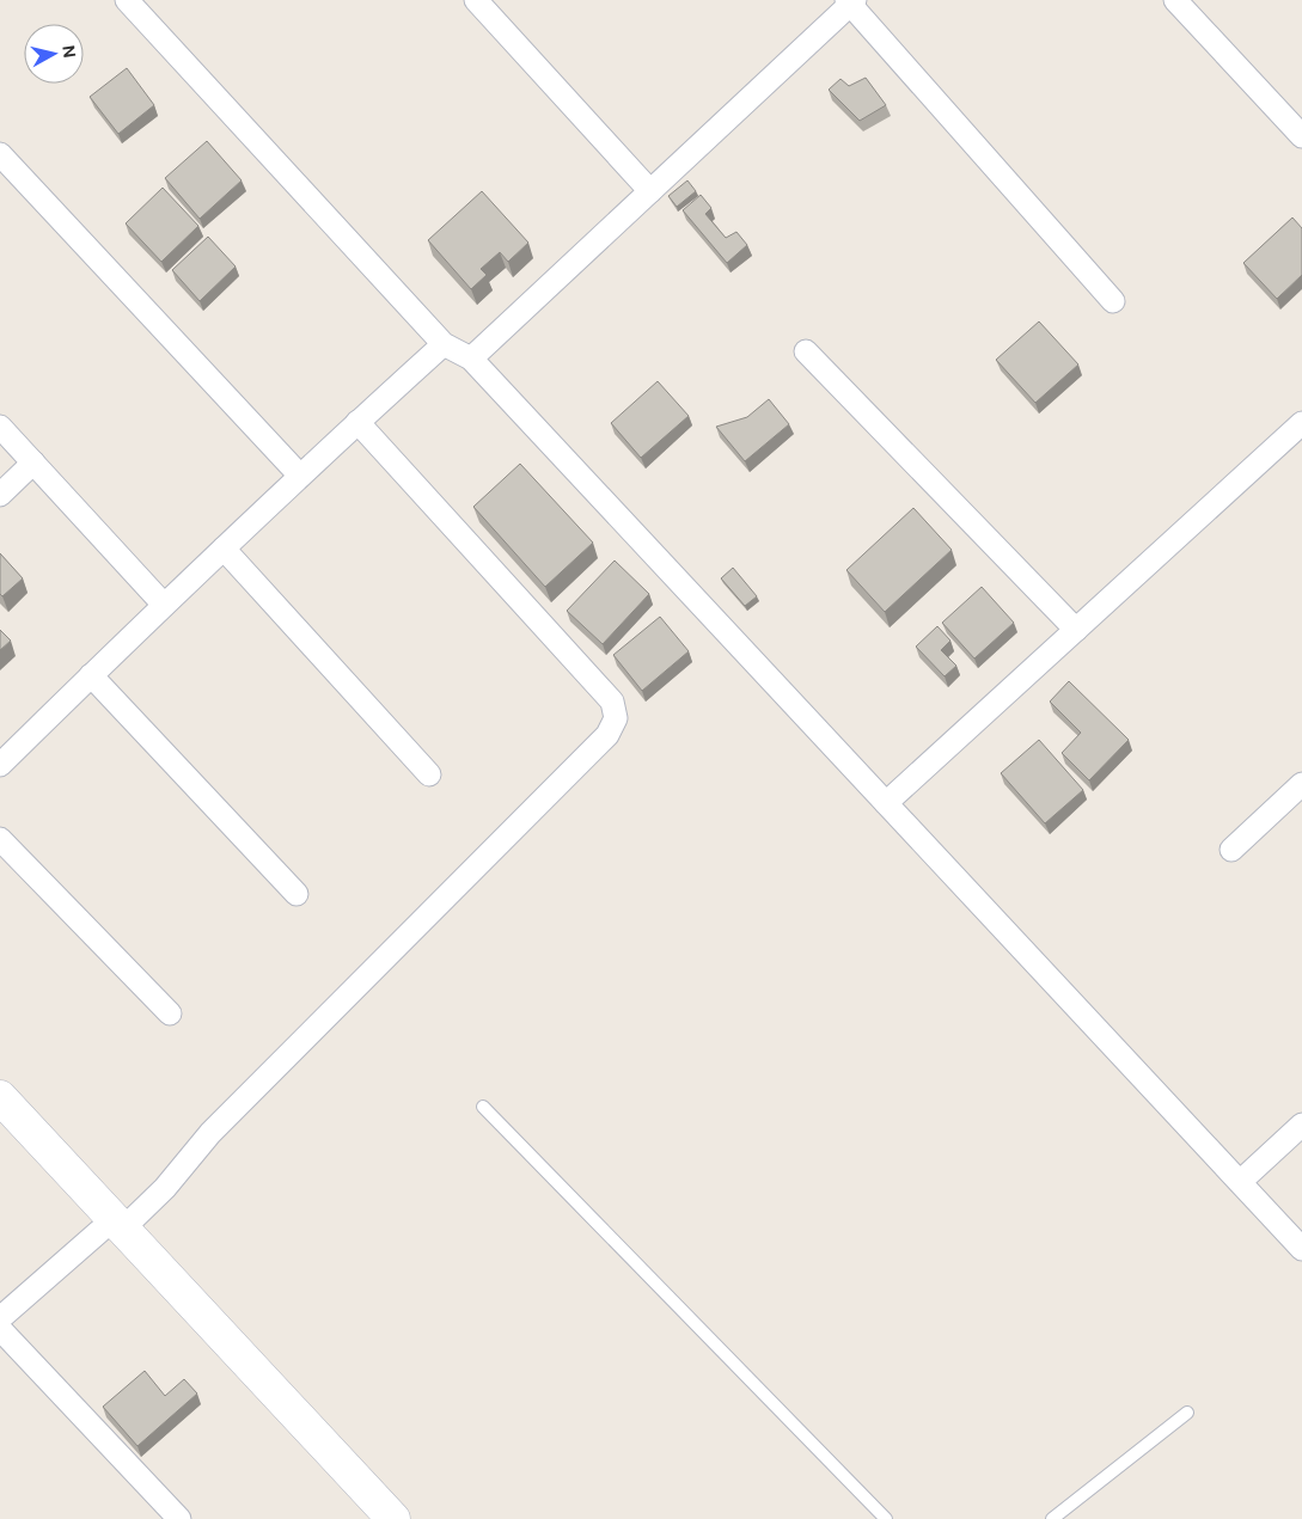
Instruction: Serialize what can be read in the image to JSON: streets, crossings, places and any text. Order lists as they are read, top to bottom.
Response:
{
  "north": "right"
}
